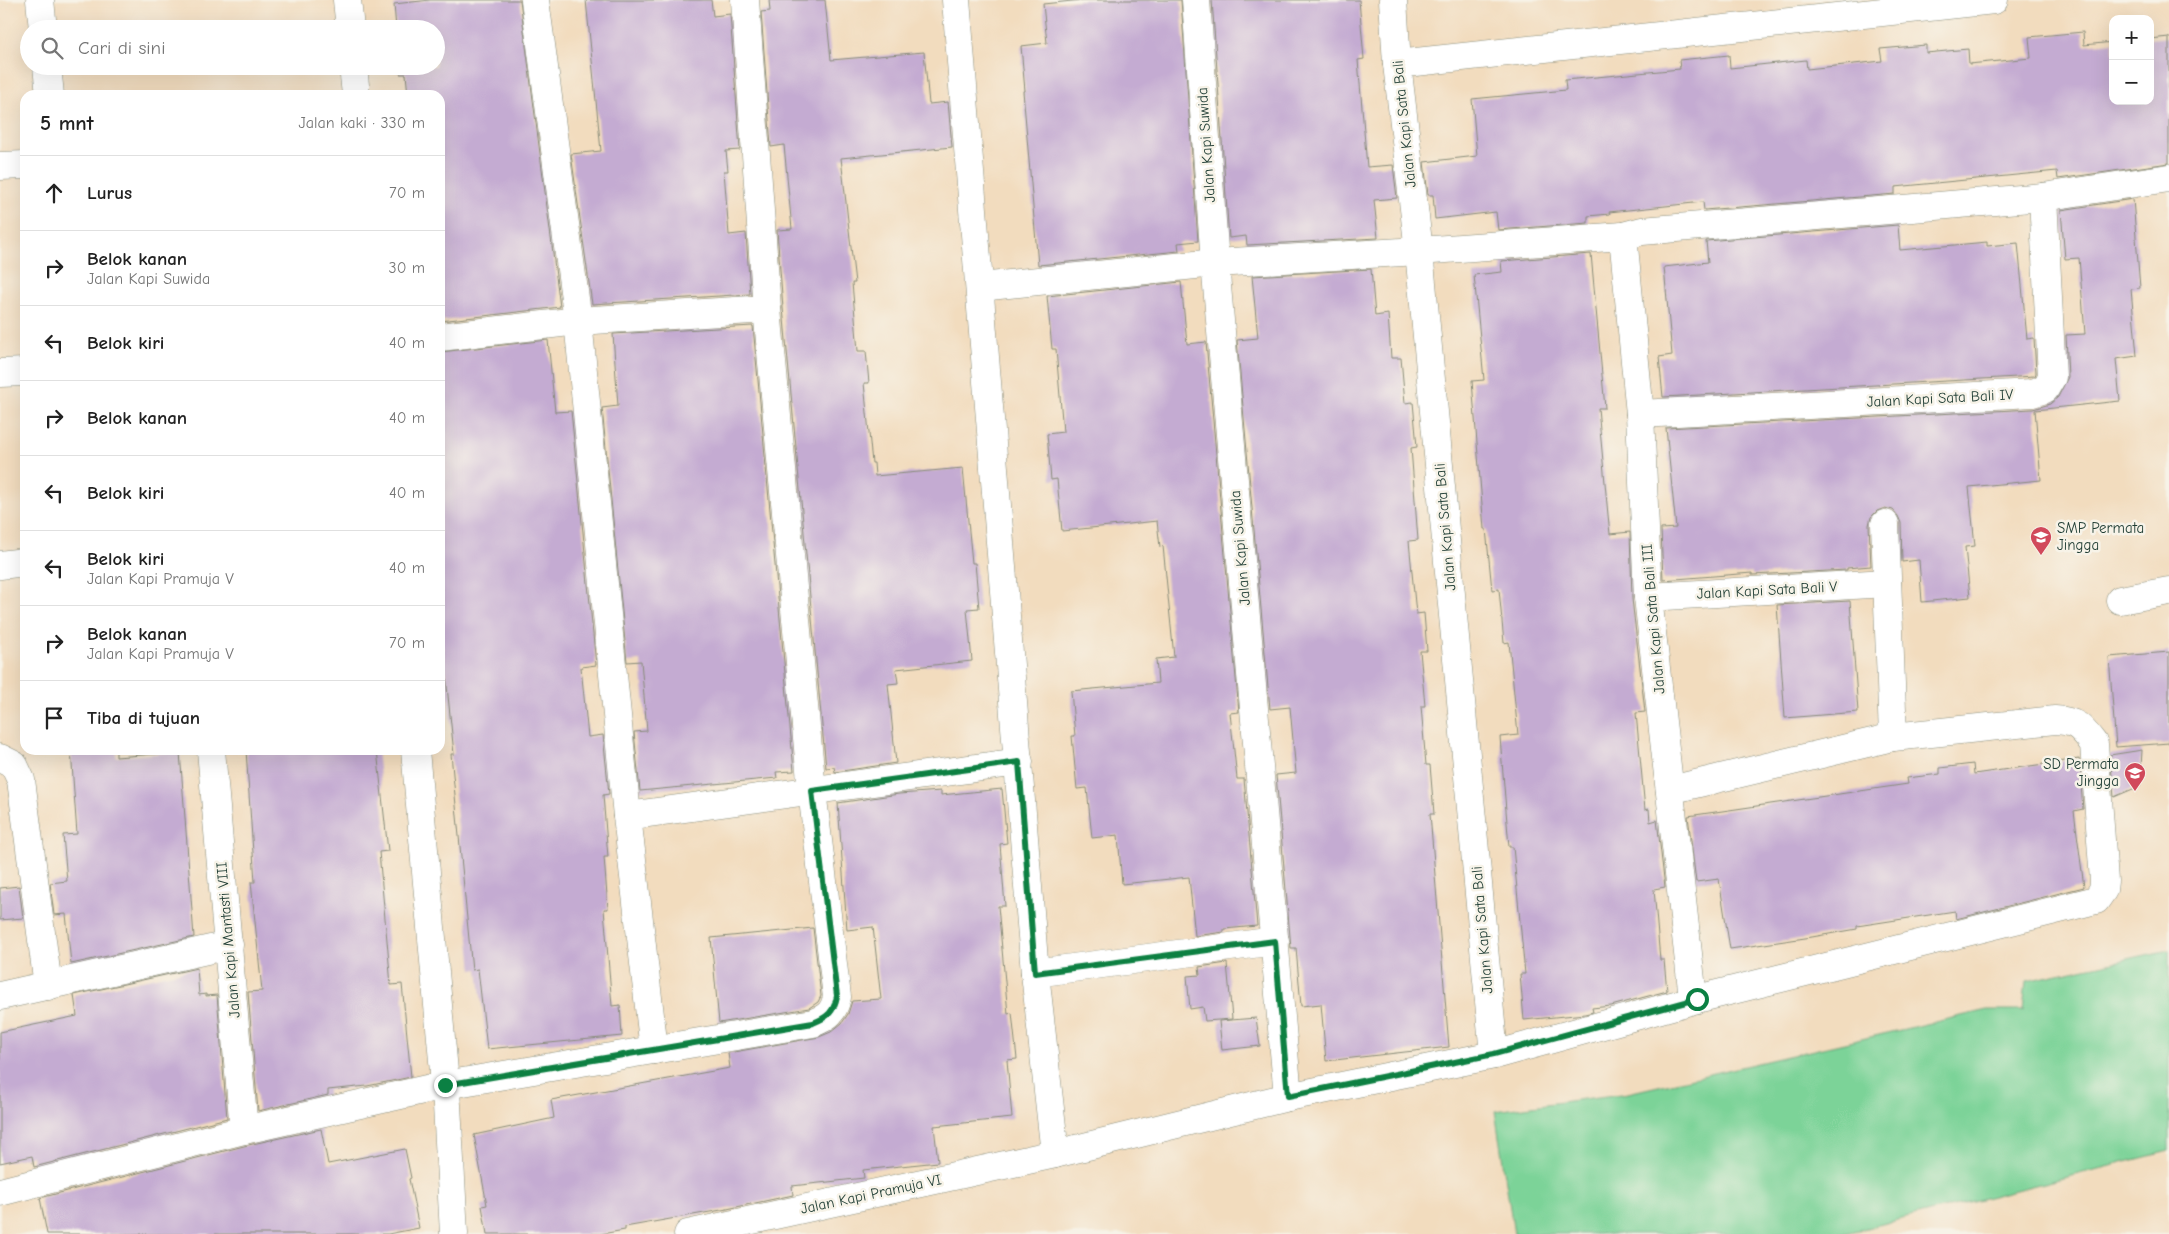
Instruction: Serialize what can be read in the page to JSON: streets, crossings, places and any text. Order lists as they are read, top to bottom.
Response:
{
  "streets": {
    "street": [
      "Jalan Kapi Sata Bali",
      "Jalan Kapi Suwida",
      "Jalan Kapi Sata Bali IV",
      "Jalan Kapi Sata Bali V",
      "Jalan Kapi Sata Bali III",
      "Jalan Kapi Mantasti VIII",
      "Jalan Kapi Pramuja VI"
    ]
  },
  "crossings": [
    ["Jalan Kapi Sata Bali", "Jalan Kapi Pramuja VI"],
    ["Jalan Kapi Suwida", "Jalan Kapi Pramuja VI"],
    ["Jalan Kapi Sata Bali IV", "Jalan Kapi Sata Bali III"],
    ["Jalan Kapi Sata Bali V", "Jalan Kapi Sata Bali III"],
    ["Jalan Kapi Sata Bali III", "Jalan Kapi Pramuja VI"]
  ],
  "places": {
    "school or university": ["SMP Permata Jingga", "SD Permata Jingga"]
  },
  "page": {
    "map_buttons": ["+", "−"],
    "search": "Cari di sini",
    "heading": ["5 mnt", "Jalan kaki · 330 m"],
    "list": [
      ["Lurus", "70 m"],
      ["Belok kanan", "Jalan Kapi Suwida", "30 m"],
      ["Belok kiri", "40 m"],
      ["Belok kanan", "40 m"],
      ["Belok kiri", "40 m"],
      ["Belok kiri", "Jalan Kapi Pramuja V", "40 m"],
      ["Belok kanan", "Jalan Kapi Pramuja V", "70 m"],
      "Tiba di tujuan"
    ]
  }
}
